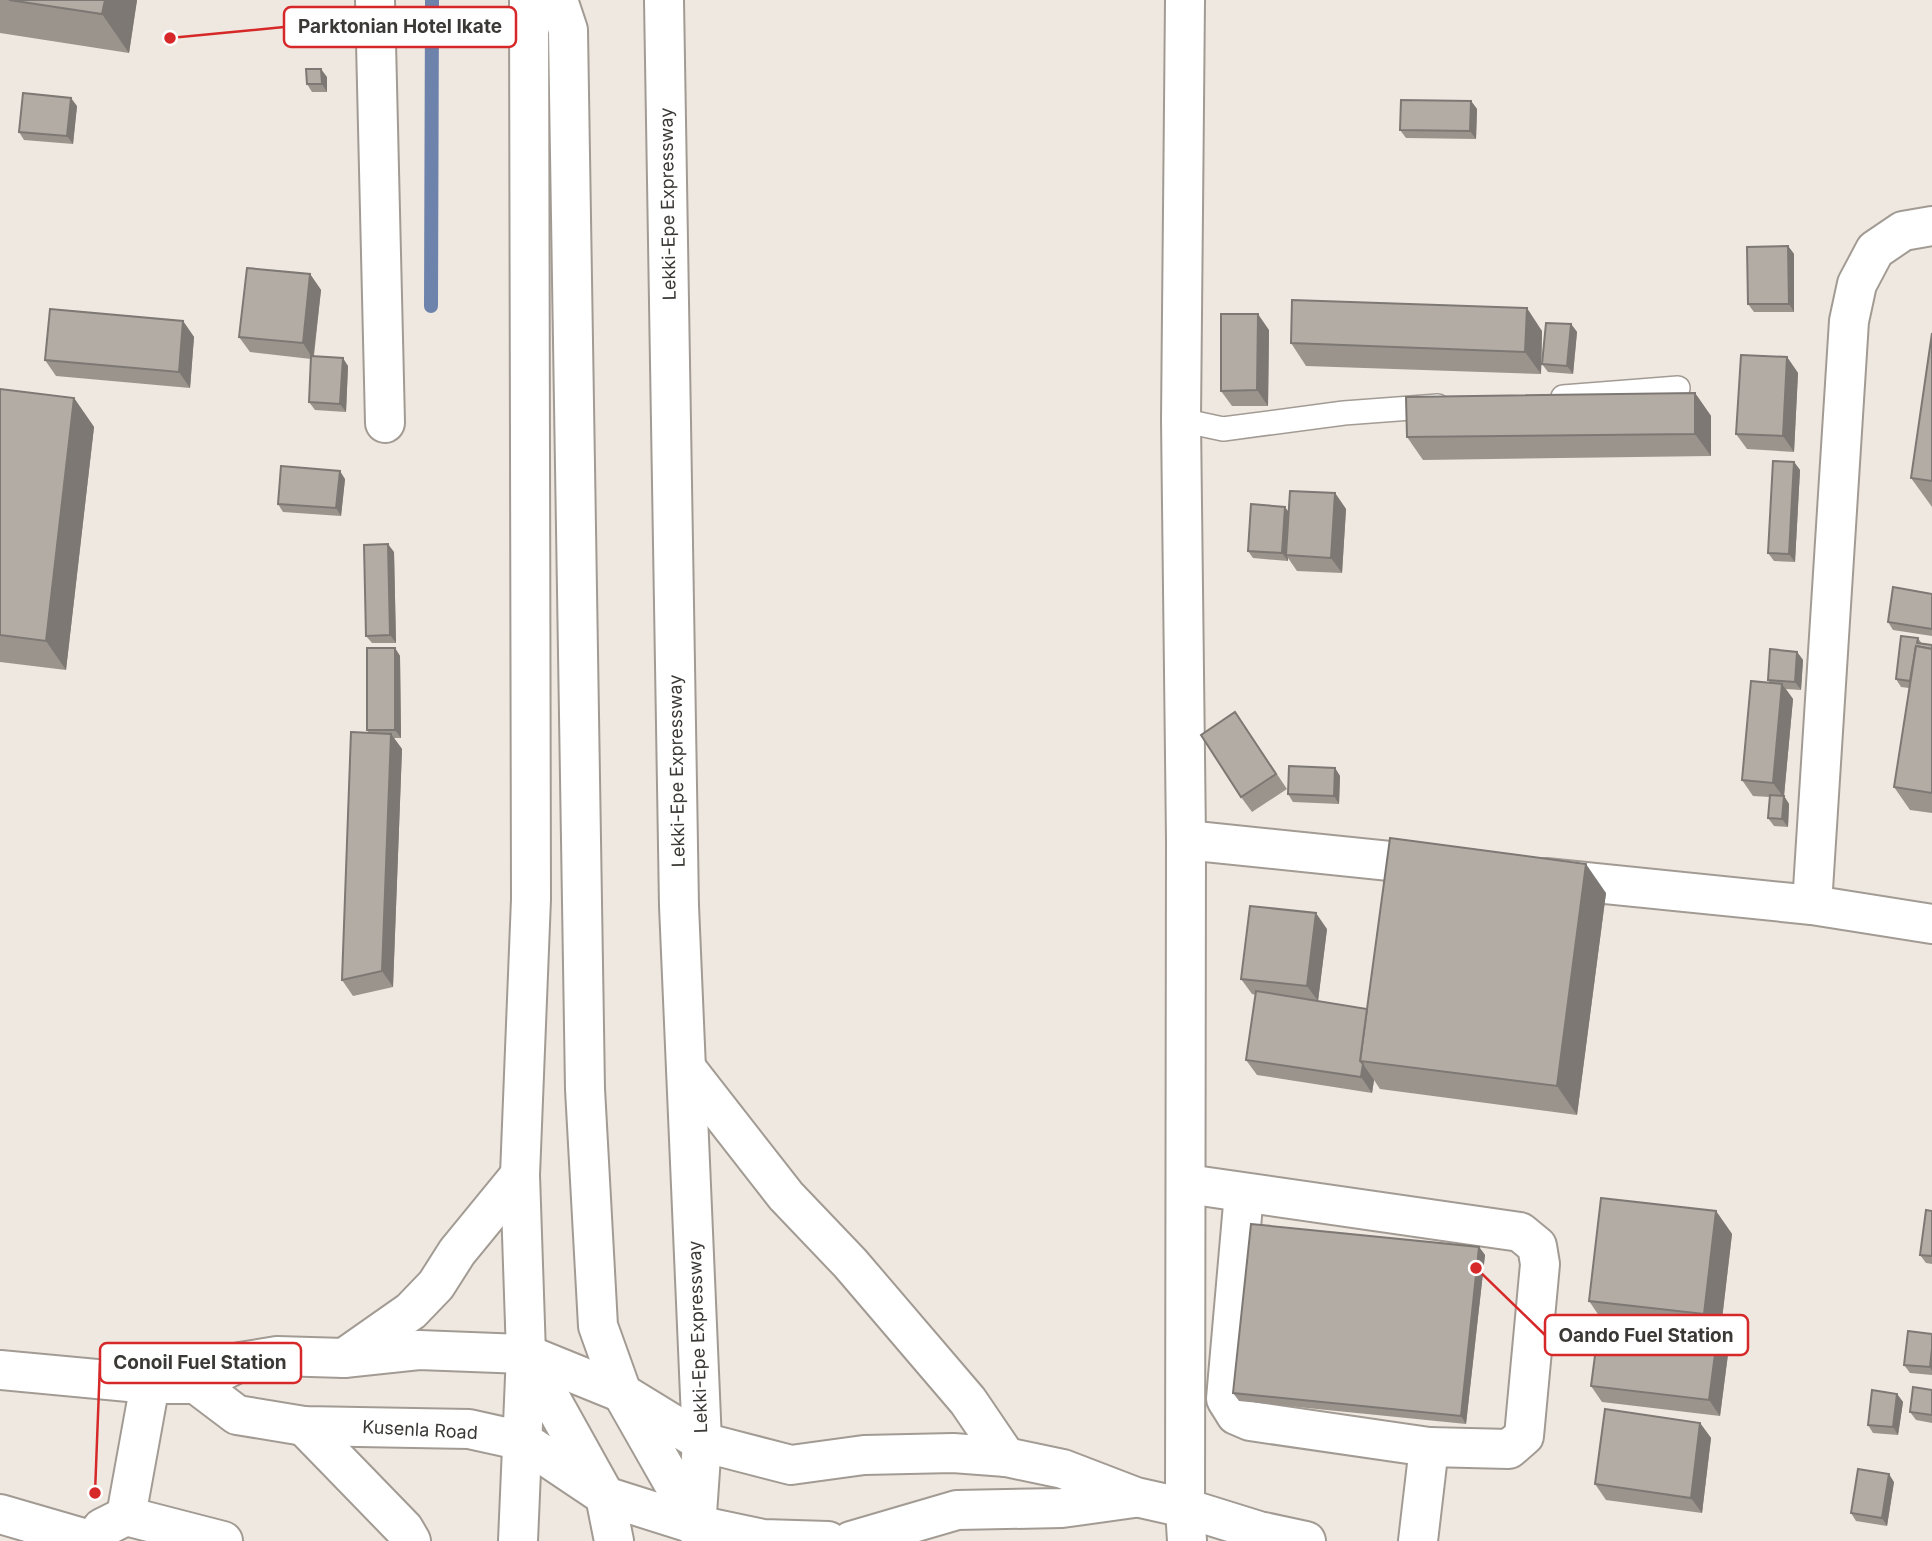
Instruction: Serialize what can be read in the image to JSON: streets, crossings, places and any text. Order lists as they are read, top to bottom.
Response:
{
  "streets": {
    "main road": ["Lekki-Epe Expressway", "Kusenla Road"]
  },
  "crossings": [
    ["Lekki-Epe Expressway", "Kusenla Road"]
  ],
  "places": ["Parktonian Hotel Ikate", "Oando Fuel Station", "Conoil Fuel Station"]
}
